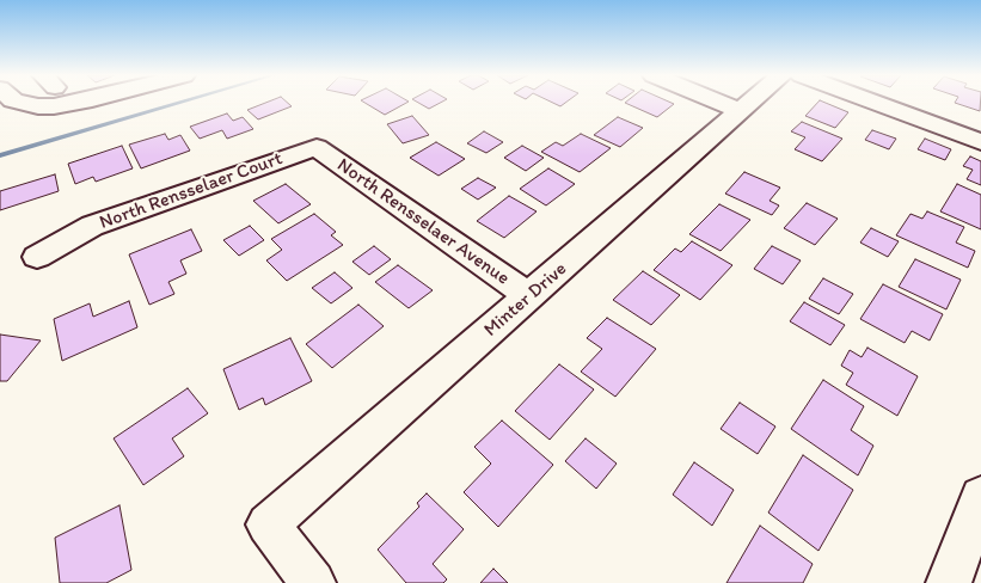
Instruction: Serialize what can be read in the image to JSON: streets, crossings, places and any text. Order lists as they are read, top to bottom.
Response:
{
  "streets": {
    "street": ["North Rensselaer Court", "North Rensselaer Avenue", "Minter Drive"]
  },
  "crossings": [
    ["North Rensselaer Court", "North Rensselaer Avenue"],
    ["North Rensselaer Avenue", "Minter Drive"]
  ]
}
